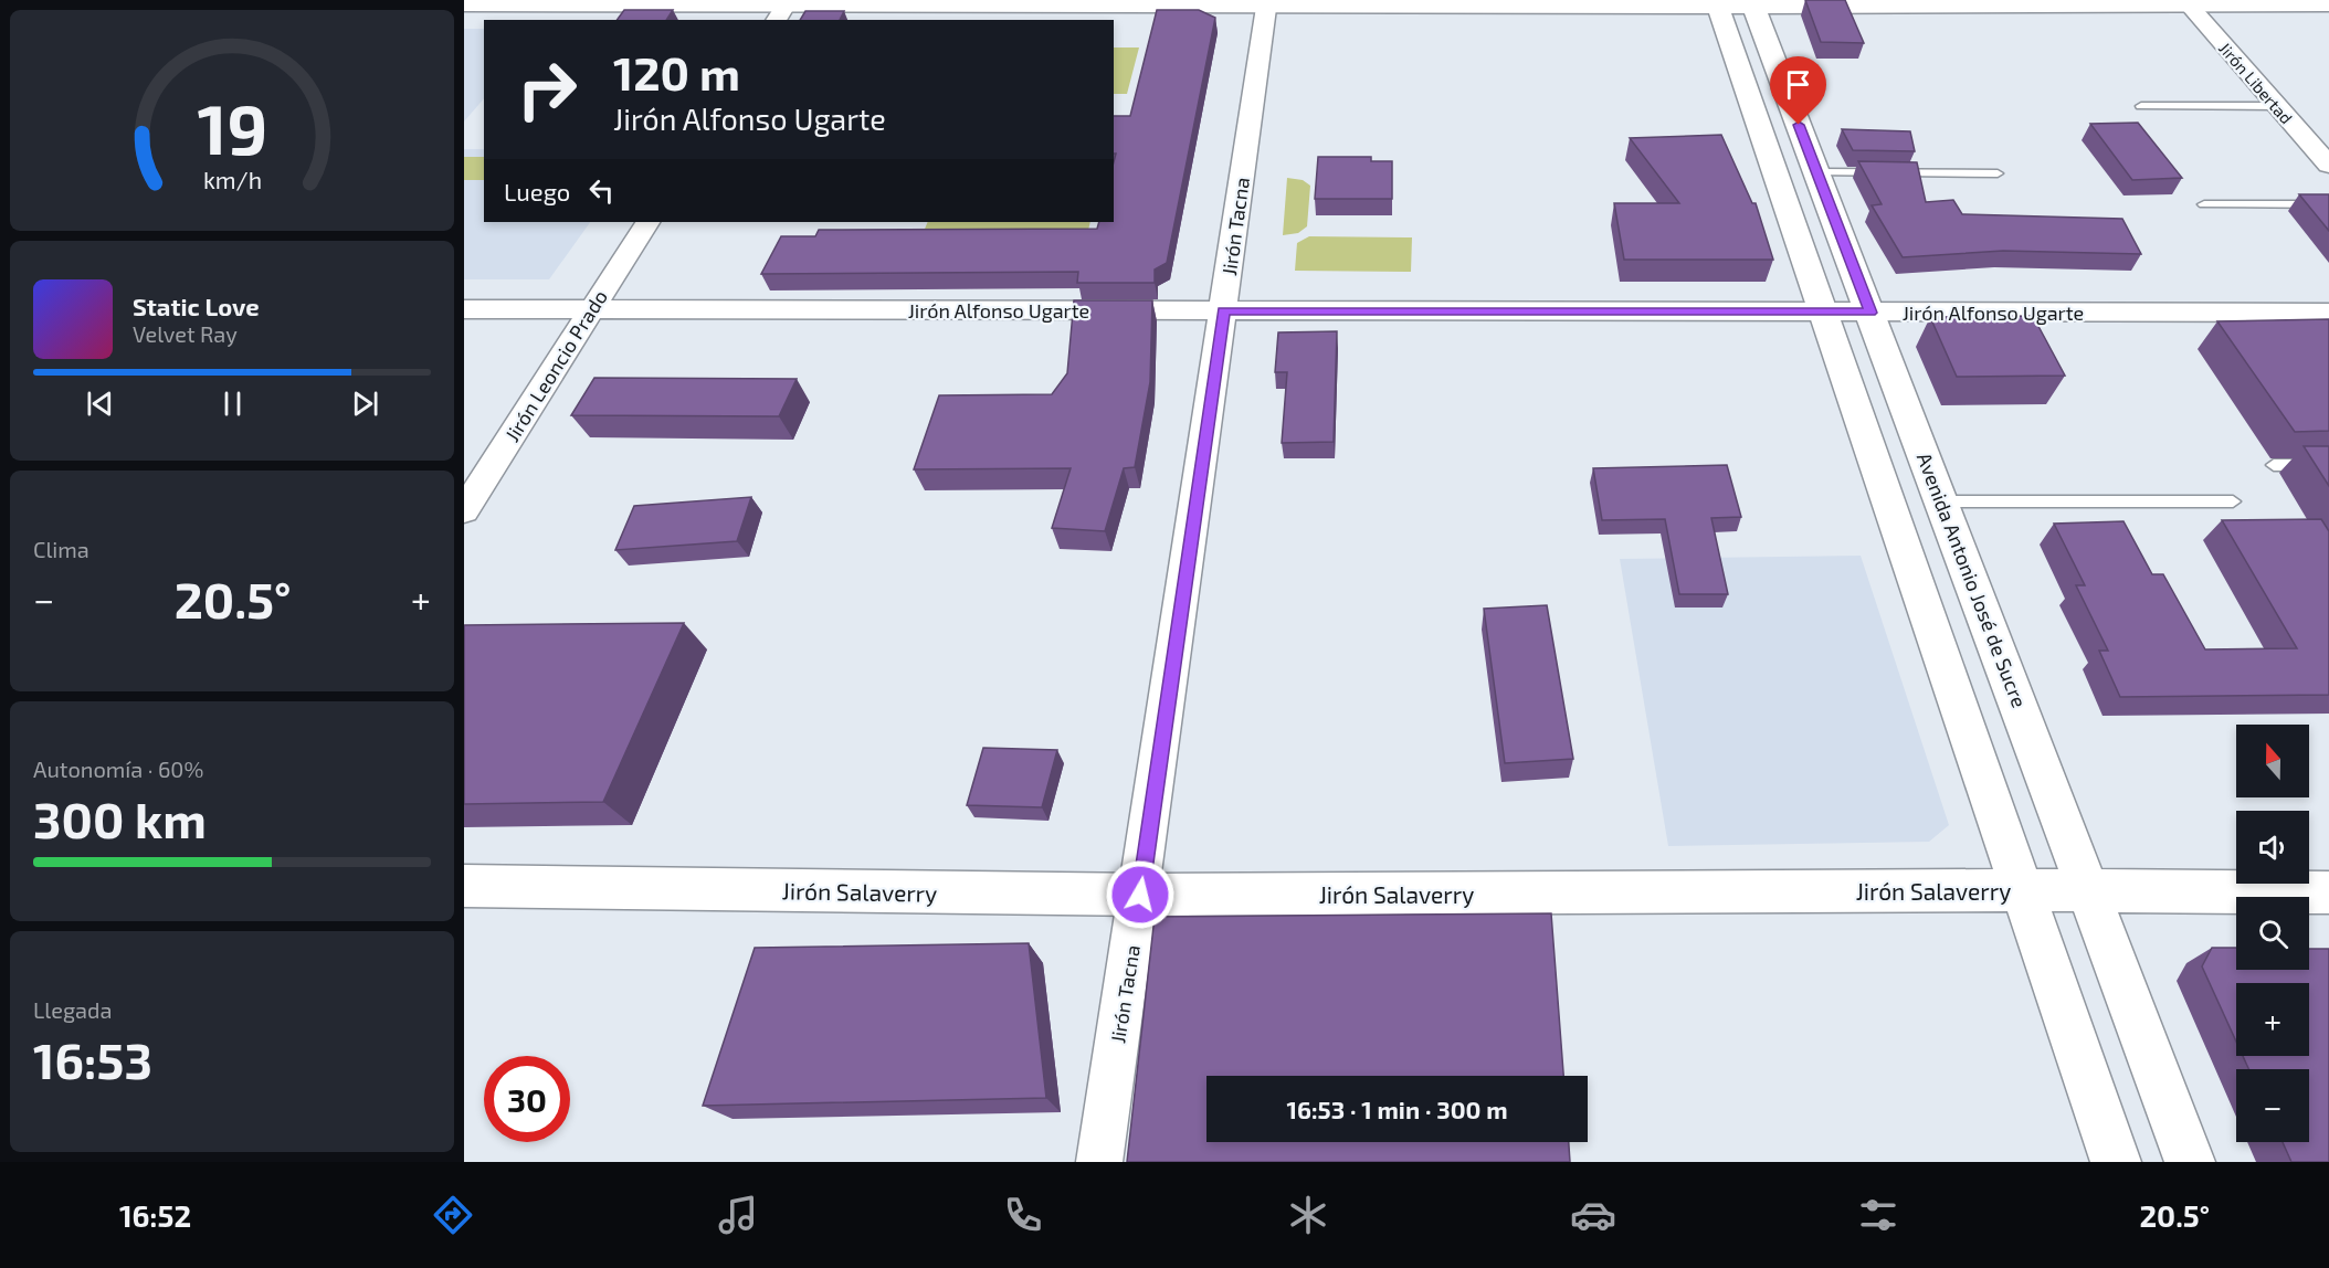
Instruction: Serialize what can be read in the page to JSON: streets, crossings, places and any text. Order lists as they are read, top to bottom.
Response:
{
  "streets": {
    "main road": ["Avenida Antonio José de Sucre", "Jirón Salaverry"],
    "street": [
      "Jirón Libertad",
      "Jirón Tacna",
      "Jirón Alfonso Ugarte",
      "Jirón Leoncio Prado"
    ]
  },
  "crossings": [
    ["Jirón Tacna", "Jirón Alfonso Ugarte"],
    ["Jirón Tacna", "Jirón Salaverry"],
    ["Jirón Alfonso Ugarte", "Jirón Leoncio Prado"],
    ["Jirón Alfonso Ugarte", "Avenida Antonio José de Sucre"],
    ["Avenida Antonio José de Sucre", "Jirón Salaverry"]
  ],
  "north": "top",
  "page": {
    "turn": ["120 m", "Jirón Alfonso Ugarte"],
    "then": "Luego",
    "song": ["Static Love", "Velvet Ray"],
    "tile": [
      "Clima",
      ["Autonomía · 60%", "300 km"],
      ["Llegada", "16:53"]
    ],
    "heat": ["−", "20.5°", "+"],
    "map_buttons": ["+", "−"],
    "limit": "30",
    "trip": "16:53 · 1 min · 300 m",
    "tabs": ["16:52", "20.5°"],
    "gauge": ["19", "km/h"]
  }
}
